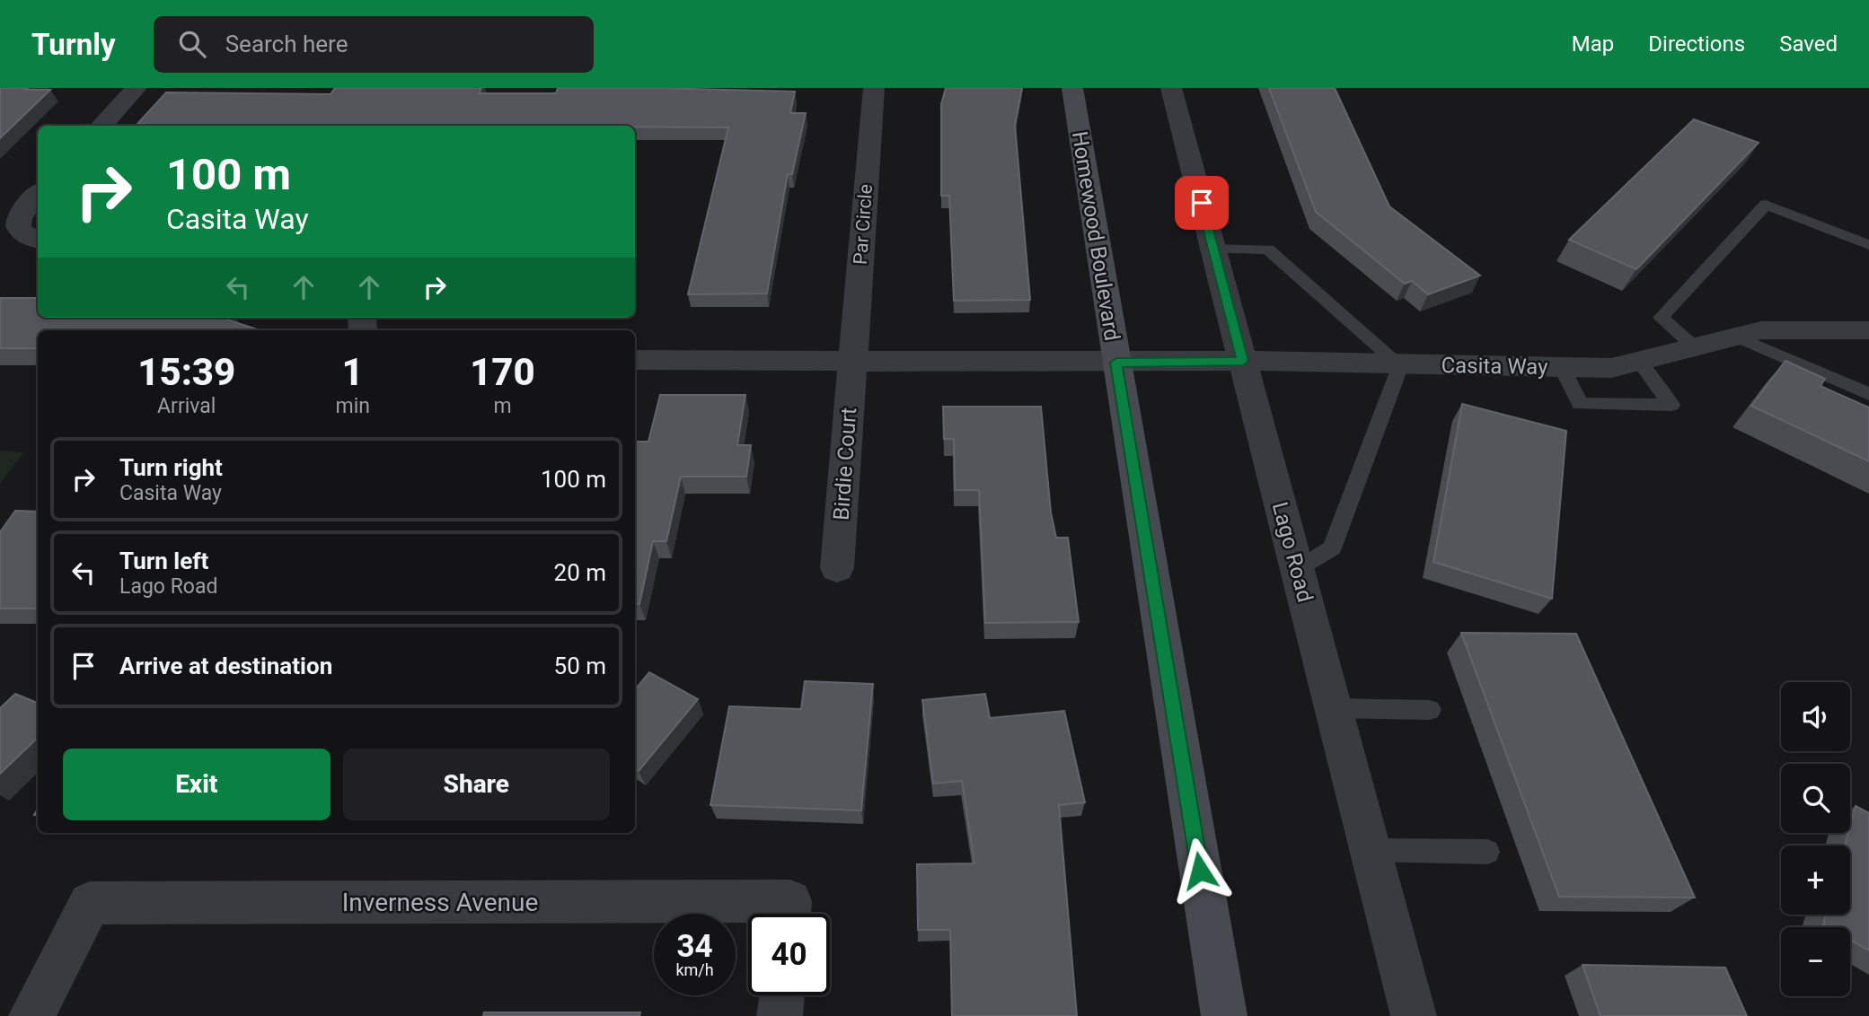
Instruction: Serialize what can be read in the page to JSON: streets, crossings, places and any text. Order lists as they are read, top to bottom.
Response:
{
  "streets": {
    "street": [
      "Par Circle",
      "Homewood Boulevard",
      "Casita Way",
      "Birdie Court",
      "Lago Road",
      "Inverness Avenue"
    ]
  },
  "crossings": [
    ["Par Circle", "Birdie Court"],
    ["Homewood Boulevard", "Casita Way"],
    ["Casita Way", "Lago Road"]
  ],
  "page": {
    "header": "Turnly",
    "search": "Search here",
    "nav": ["Map", "Directions", "Saved"],
    "turn": ["100 m", "Casita Way"],
    "eta": [
      "15:39",
      "Arrival",
      "1",
      "min",
      "170",
      "m"
    ],
    "list": [
      {
        "name": "Turn right",
        "note": "Casita Way",
        "value": "100 m"
      },
      {
        "name": "Turn left",
        "note": "Lago Road",
        "value": "20 m"
      },
      {
        "name": "Arrive at destination",
        "value": "50 m"
      }
    ],
    "map_buttons": ["+", "−"],
    "buttons": ["Exit", "Share"],
    "speed": "34 km/h",
    "limit": "40"
  }
}
